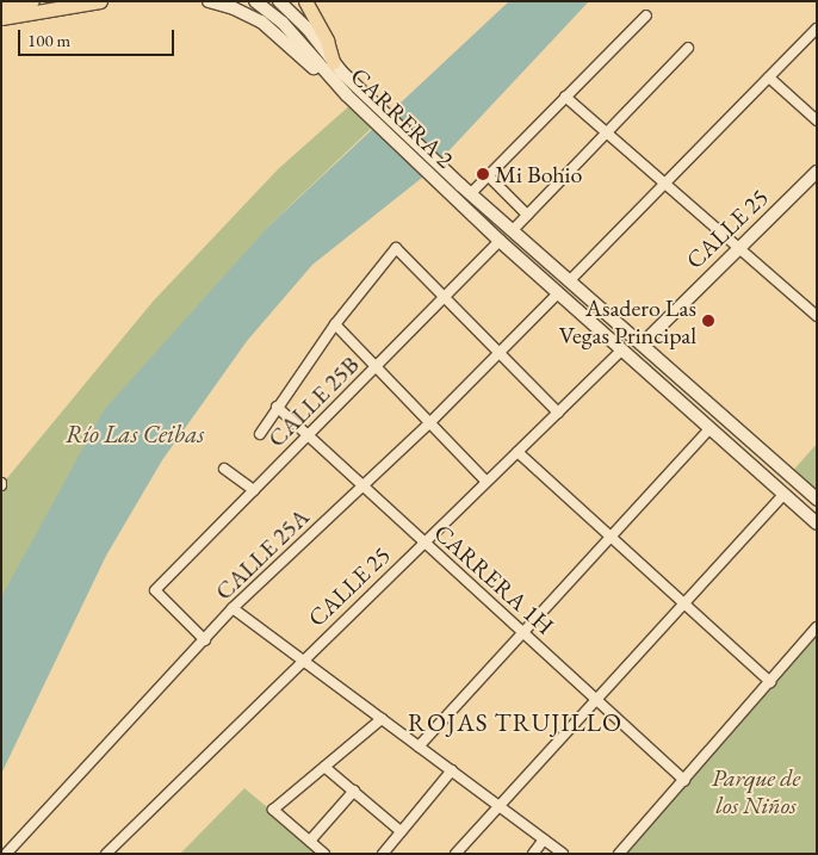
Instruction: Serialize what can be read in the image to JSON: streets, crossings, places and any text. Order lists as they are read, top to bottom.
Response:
{
  "streets": {
    "main road": ["CARRERA 2", "CALLE 25"],
    "street": ["CALLE 25B", "CALLE 25A", "CARRERA 1H"]
  },
  "crossings": [
    ["CARRERA 2", "CALLE 25"],
    ["CARRERA 2", "CALLE 25B"],
    ["CARRERA 2", "CALLE 25A"],
    ["CALLE 25", "CARRERA 1H"],
    ["CALLE 25B", "CALLE 25A"],
    ["CALLE 25B", "CARRERA 1H"],
    ["CALLE 25A", "CARRERA 1H"]
  ],
  "districts": ["ROJAS TRUJILLO"],
  "water": ["Río Las Ceibas"],
  "parks": ["Parque de los Niños"],
  "places": ["Mi Bohio", "Asadero Las Vegas Principal"],
  "scale_bar": "100 m"
}
